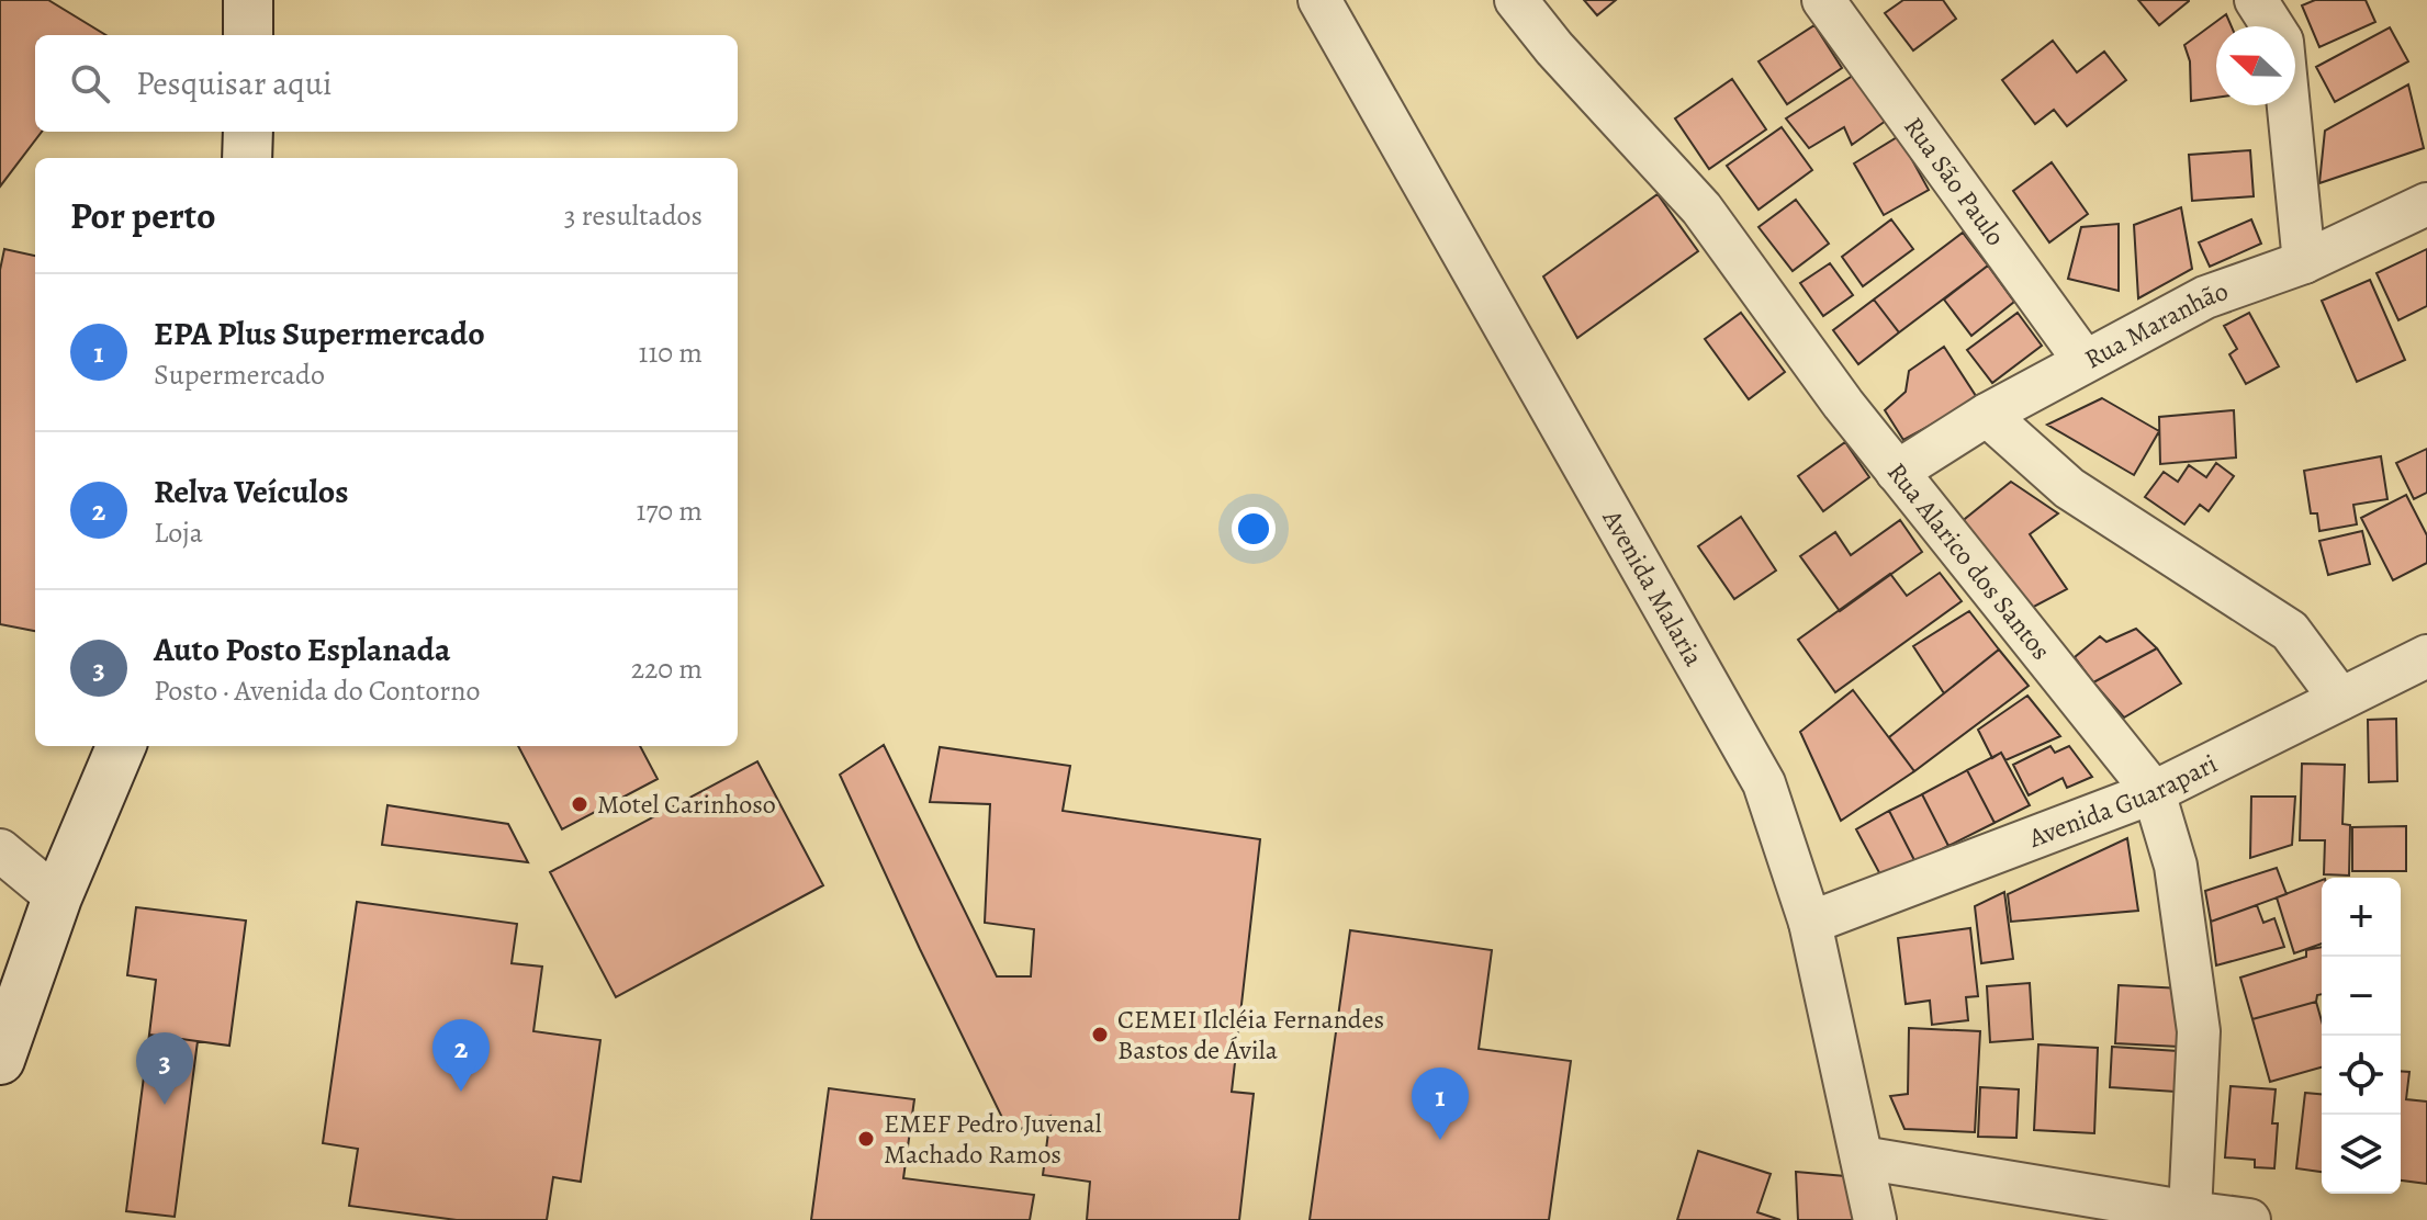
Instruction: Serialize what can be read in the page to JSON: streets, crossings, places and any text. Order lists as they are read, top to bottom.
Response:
{
  "streets": {
    "street": [
      "Rua São Paulo",
      "Rua Maranhão",
      "Rua Alarico dos Santos",
      "Avenida Malaria",
      "Avenida Guarapari"
    ]
  },
  "crossings": [
    ["Rua São Paulo", "Rua Maranhão"],
    ["Rua Maranhão", "Rua Alarico dos Santos"],
    ["Rua Alarico dos Santos", "Avenida Guarapari"],
    ["Avenida Malaria", "Avenida Guarapari"]
  ],
  "places": ["Motel Carinhoso", "CEMEI Ilcléia Fernandes Bastos de Ávila", "EMEF Pedro Juvenal Machado Ramos"],
  "north": "left",
  "page": {
    "search": "Pesquisar aqui",
    "heading": ["Por perto", "3 resultados"],
    "list": [
      {
        "mark": "1",
        "name": "EPA Plus Supermercado",
        "note": "Supermercado",
        "value": "110 m"
      },
      {
        "mark": "2",
        "name": "Relva Veículos",
        "note": "Loja",
        "value": "170 m"
      },
      {
        "mark": "3",
        "name": "Auto Posto Esplanada",
        "note": "Posto · Avenida do Contorno",
        "value": "220 m"
      }
    ],
    "map_buttons": ["+", "−"],
    "pins": ["2", "3", "1"]
  }
}
